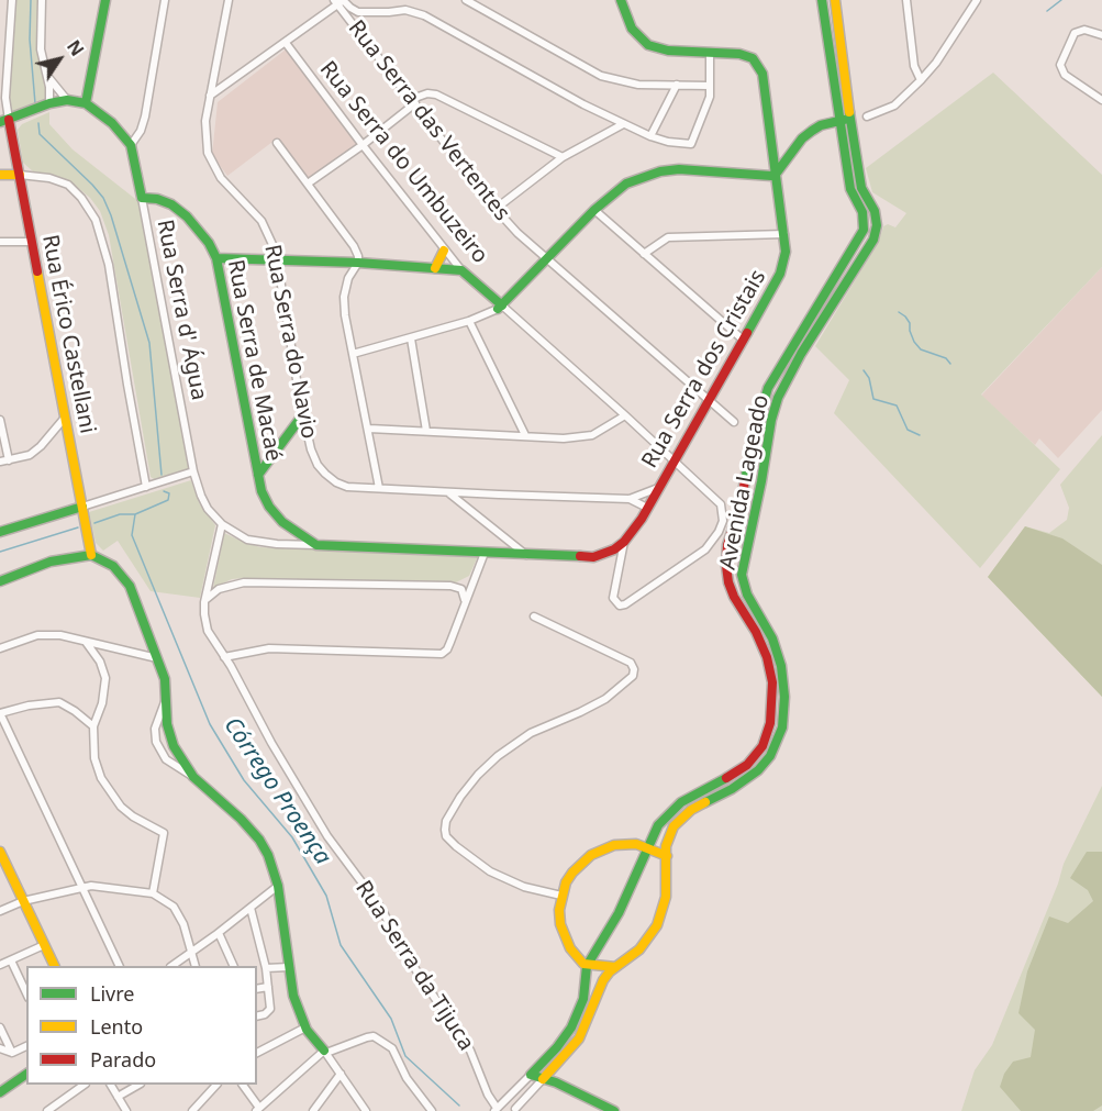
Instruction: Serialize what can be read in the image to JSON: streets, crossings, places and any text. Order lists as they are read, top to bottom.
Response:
{
  "streets": {
    "street": [
      "Rua Serra das Vertentes",
      "Rua Serra do Umbuzeiro",
      "Rua Serra d' Água",
      "Rua Érico Castellani",
      "Rua Serra do Navio",
      "Rua Serra de Macaé",
      "Rua Serra dos Cristais",
      "Avenida Lageado",
      "Rua Serra da Tijuca"
    ]
  },
  "crossings": [
    ["Rua Serra das Vertentes", "Rua Serra dos Cristais"],
    ["Rua Serra do Umbuzeiro", "Rua Serra dos Cristais"],
    ["Rua Serra d' Água", "Rua Serra de Macaé"],
    ["Rua Serra d' Água", "Rua Serra dos Cristais"],
    ["Rua Serra d' Água", "Rua Serra da Tijuca"],
    ["Rua Serra do Navio", "Rua Serra dos Cristais"],
    ["Rua Serra de Macaé", "Rua Serra dos Cristais"],
    ["Avenida Lageado", "Rua Serra da Tijuca"]
  ],
  "water": ["Córrego Proença"],
  "legend": ["Livre", "Lento", "Parado"],
  "north": "top right"
}
